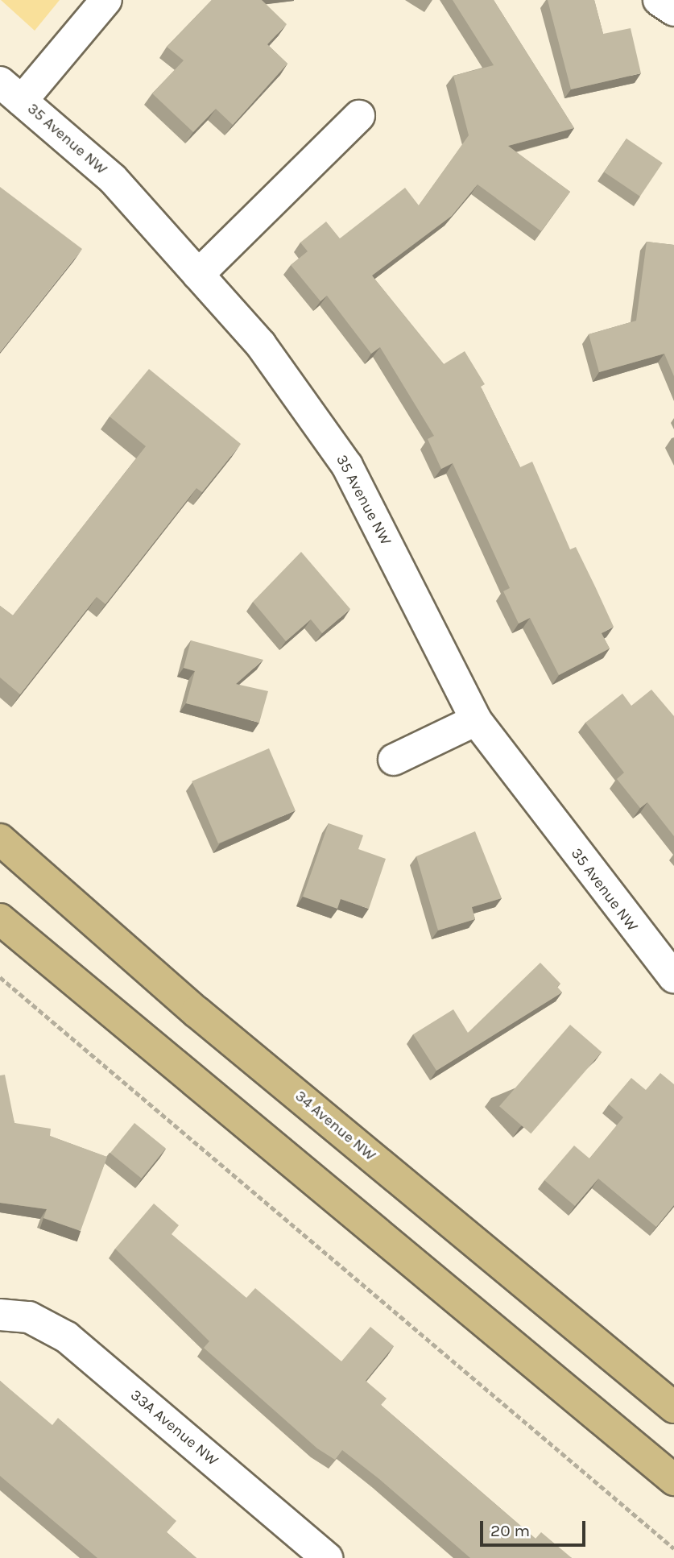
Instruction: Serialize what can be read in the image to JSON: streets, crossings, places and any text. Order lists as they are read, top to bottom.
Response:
{
  "streets": {
    "main road": ["34 Avenue NW"],
    "street": ["35 Avenue NW", "33A Avenue NW"]
  },
  "scale_bar": "20 m"
}
